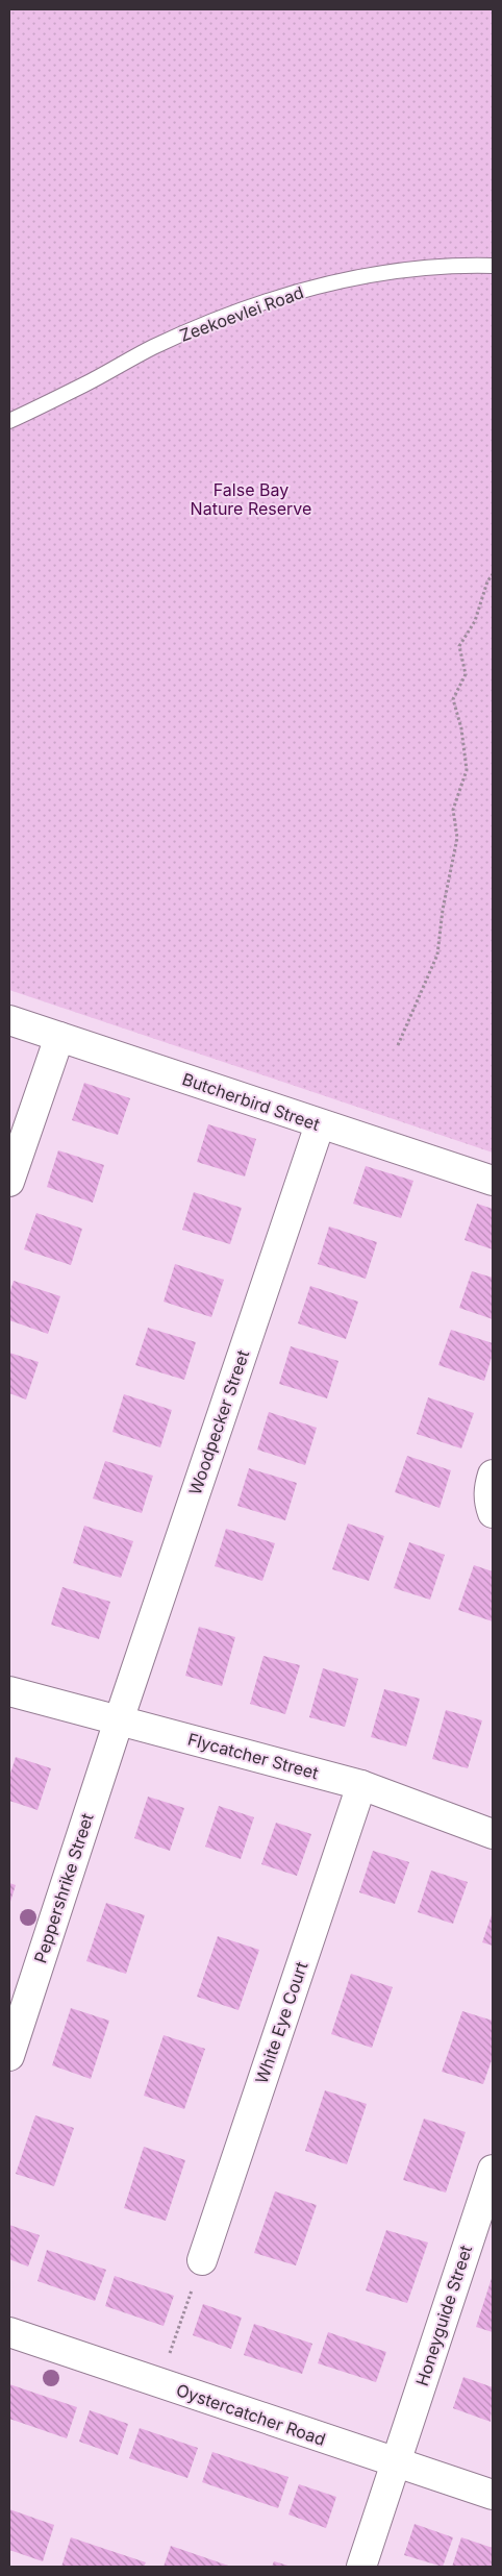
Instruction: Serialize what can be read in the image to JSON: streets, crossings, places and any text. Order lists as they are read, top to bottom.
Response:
{
  "streets": {
    "street": [
      "Butcherbird Street",
      "Woodpecker Street",
      "Flycatcher Street",
      "Peppershrike Street",
      "White Eye Court",
      "Honeyguide Street",
      "Oystercatcher Road"
    ],
    "lane": ["Zeekoevlei Road"]
  },
  "crossings": [
    ["Butcherbird Street", "Woodpecker Street"],
    ["Woodpecker Street", "Flycatcher Street"],
    ["Woodpecker Street", "Peppershrike Street"],
    ["Flycatcher Street", "Peppershrike Street"],
    ["Flycatcher Street", "White Eye Court"],
    ["Honeyguide Street", "Oystercatcher Road"]
  ],
  "parks": ["False Bay Nature Reserve"]
}
